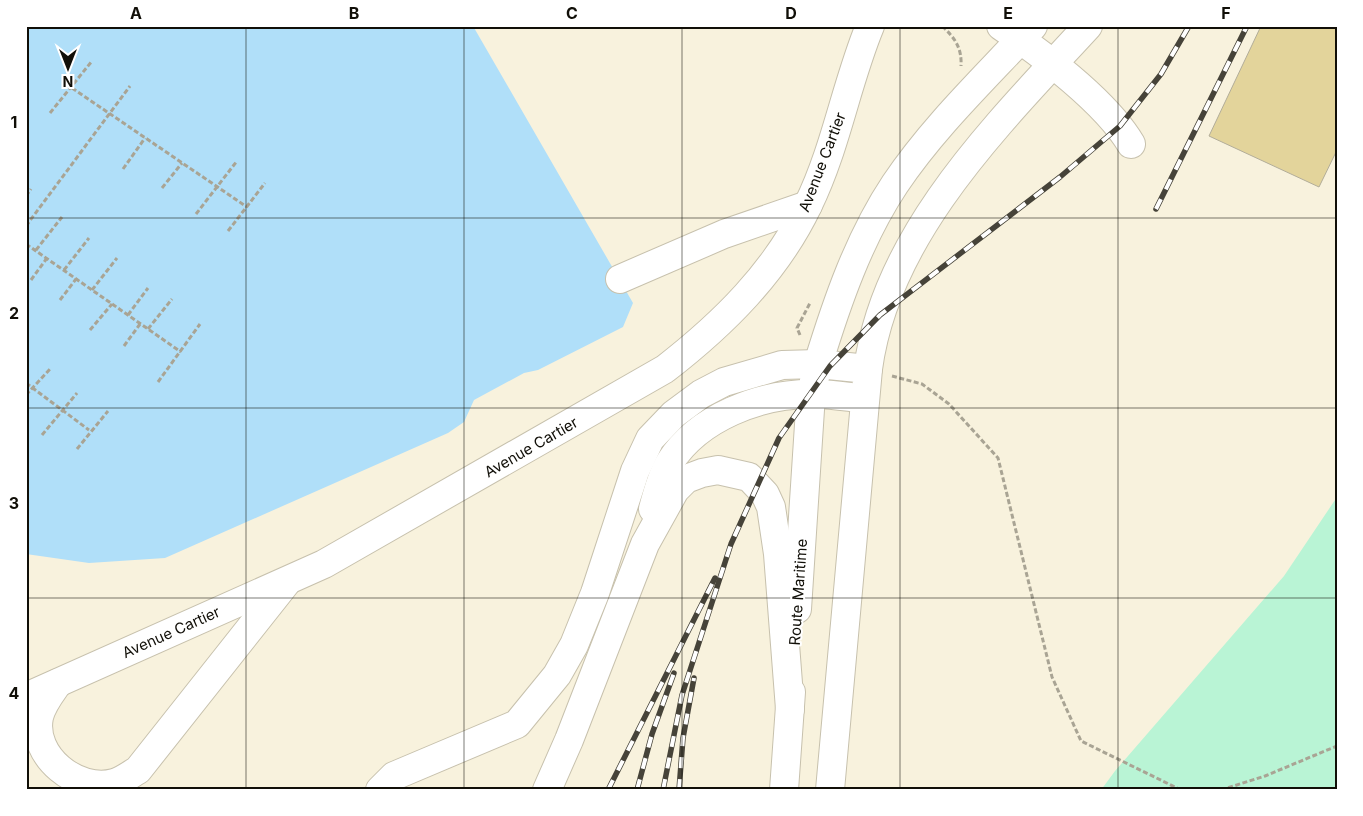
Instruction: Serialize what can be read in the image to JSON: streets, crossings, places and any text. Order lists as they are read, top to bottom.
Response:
{
  "streets": {
    "main road": ["Avenue Cartier", "Route Maritime"]
  },
  "north": "bottom",
  "grid": {
    "columns": [
      "A",
      "B",
      "C",
      "D",
      "E",
      "F"
    ],
    "rows": [
      "1",
      "2",
      "3",
      "4"
    ]
  }
}
